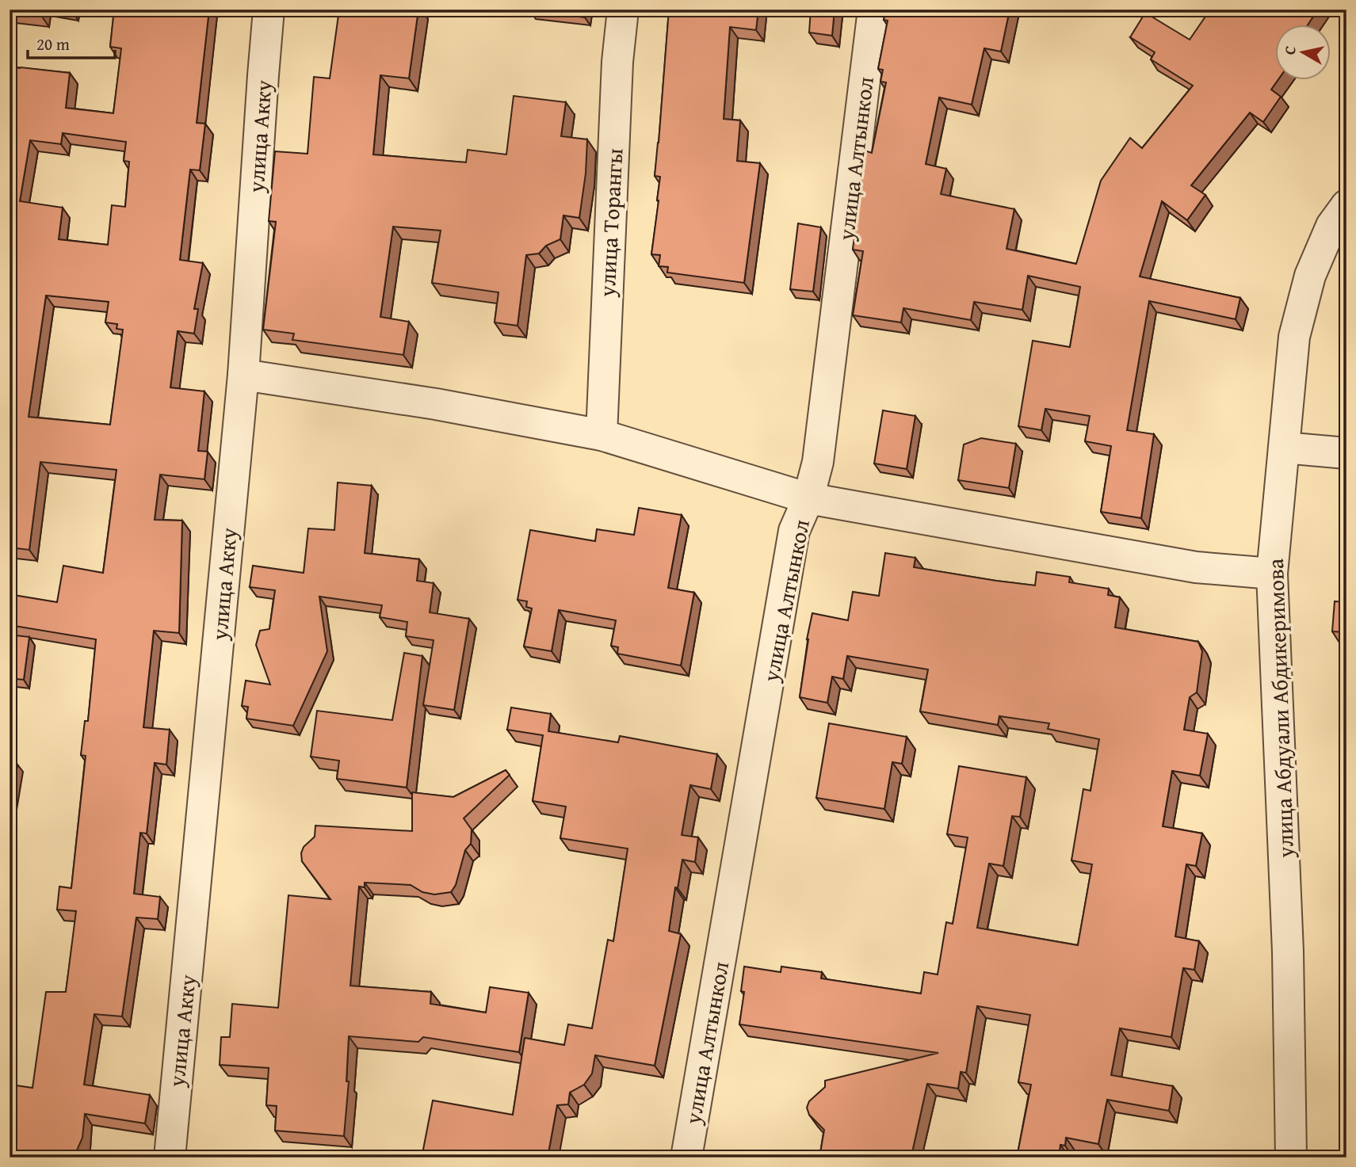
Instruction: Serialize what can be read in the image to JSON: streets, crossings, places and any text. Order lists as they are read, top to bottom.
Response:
{
  "streets": {
    "street": [
      "улица Акку",
      "улица Алтынкол",
      "улица Торангы",
      "улица Абдуали Абдикеримова"
    ]
  },
  "scale_bar": "20 m",
  "north": "left"
}
